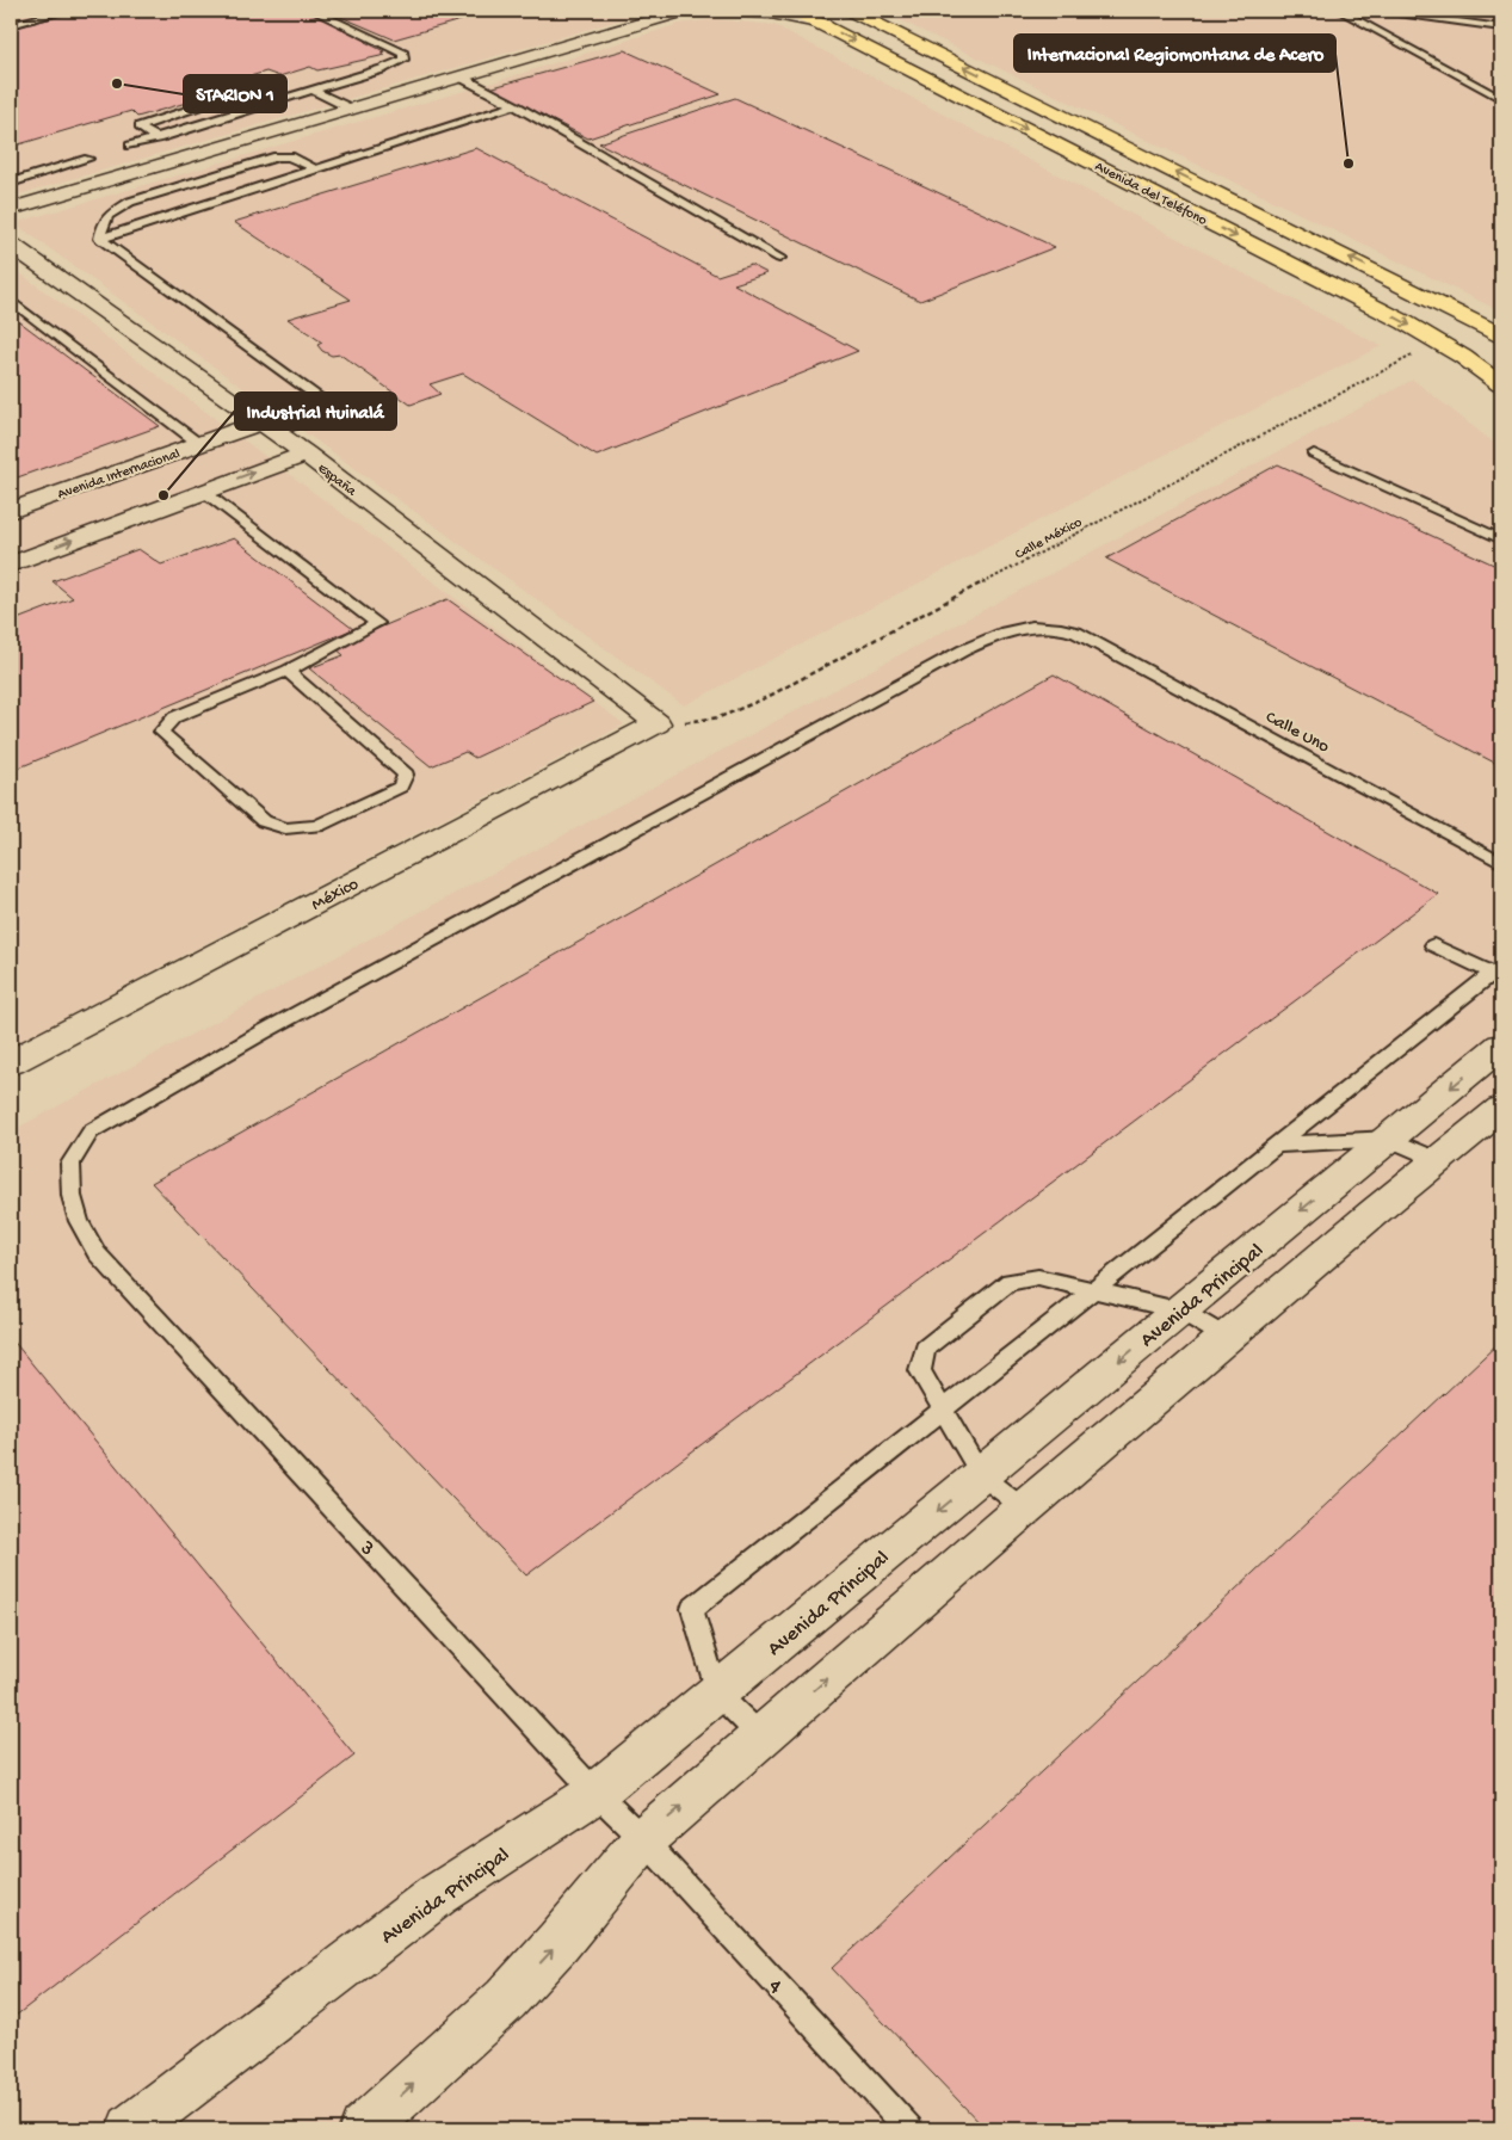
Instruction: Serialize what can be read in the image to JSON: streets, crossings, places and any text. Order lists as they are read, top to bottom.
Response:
{
  "streets": {
    "main road": ["Avenida del Teléfono"],
    "street": [
      "Avenida Internacional",
      "España",
      "México",
      "Avenida Principal"
    ],
    "lane": ["Calle Uno", "3", "4"],
    "path": ["Calle México"]
  },
  "crossings": [
    ["Avenida del Teléfono", "Calle México"],
    ["Avenida Internacional", "España"],
    ["España", "Calle México"],
    ["España", "México"],
    ["Calle México", "México"],
    ["Calle Uno", "3"],
    ["Avenida Principal", "3"],
    ["3", "4"]
  ],
  "places": ["STARION 1", "Internacional Regiomontana de Acero", "Industrial Huinalá"]
}
